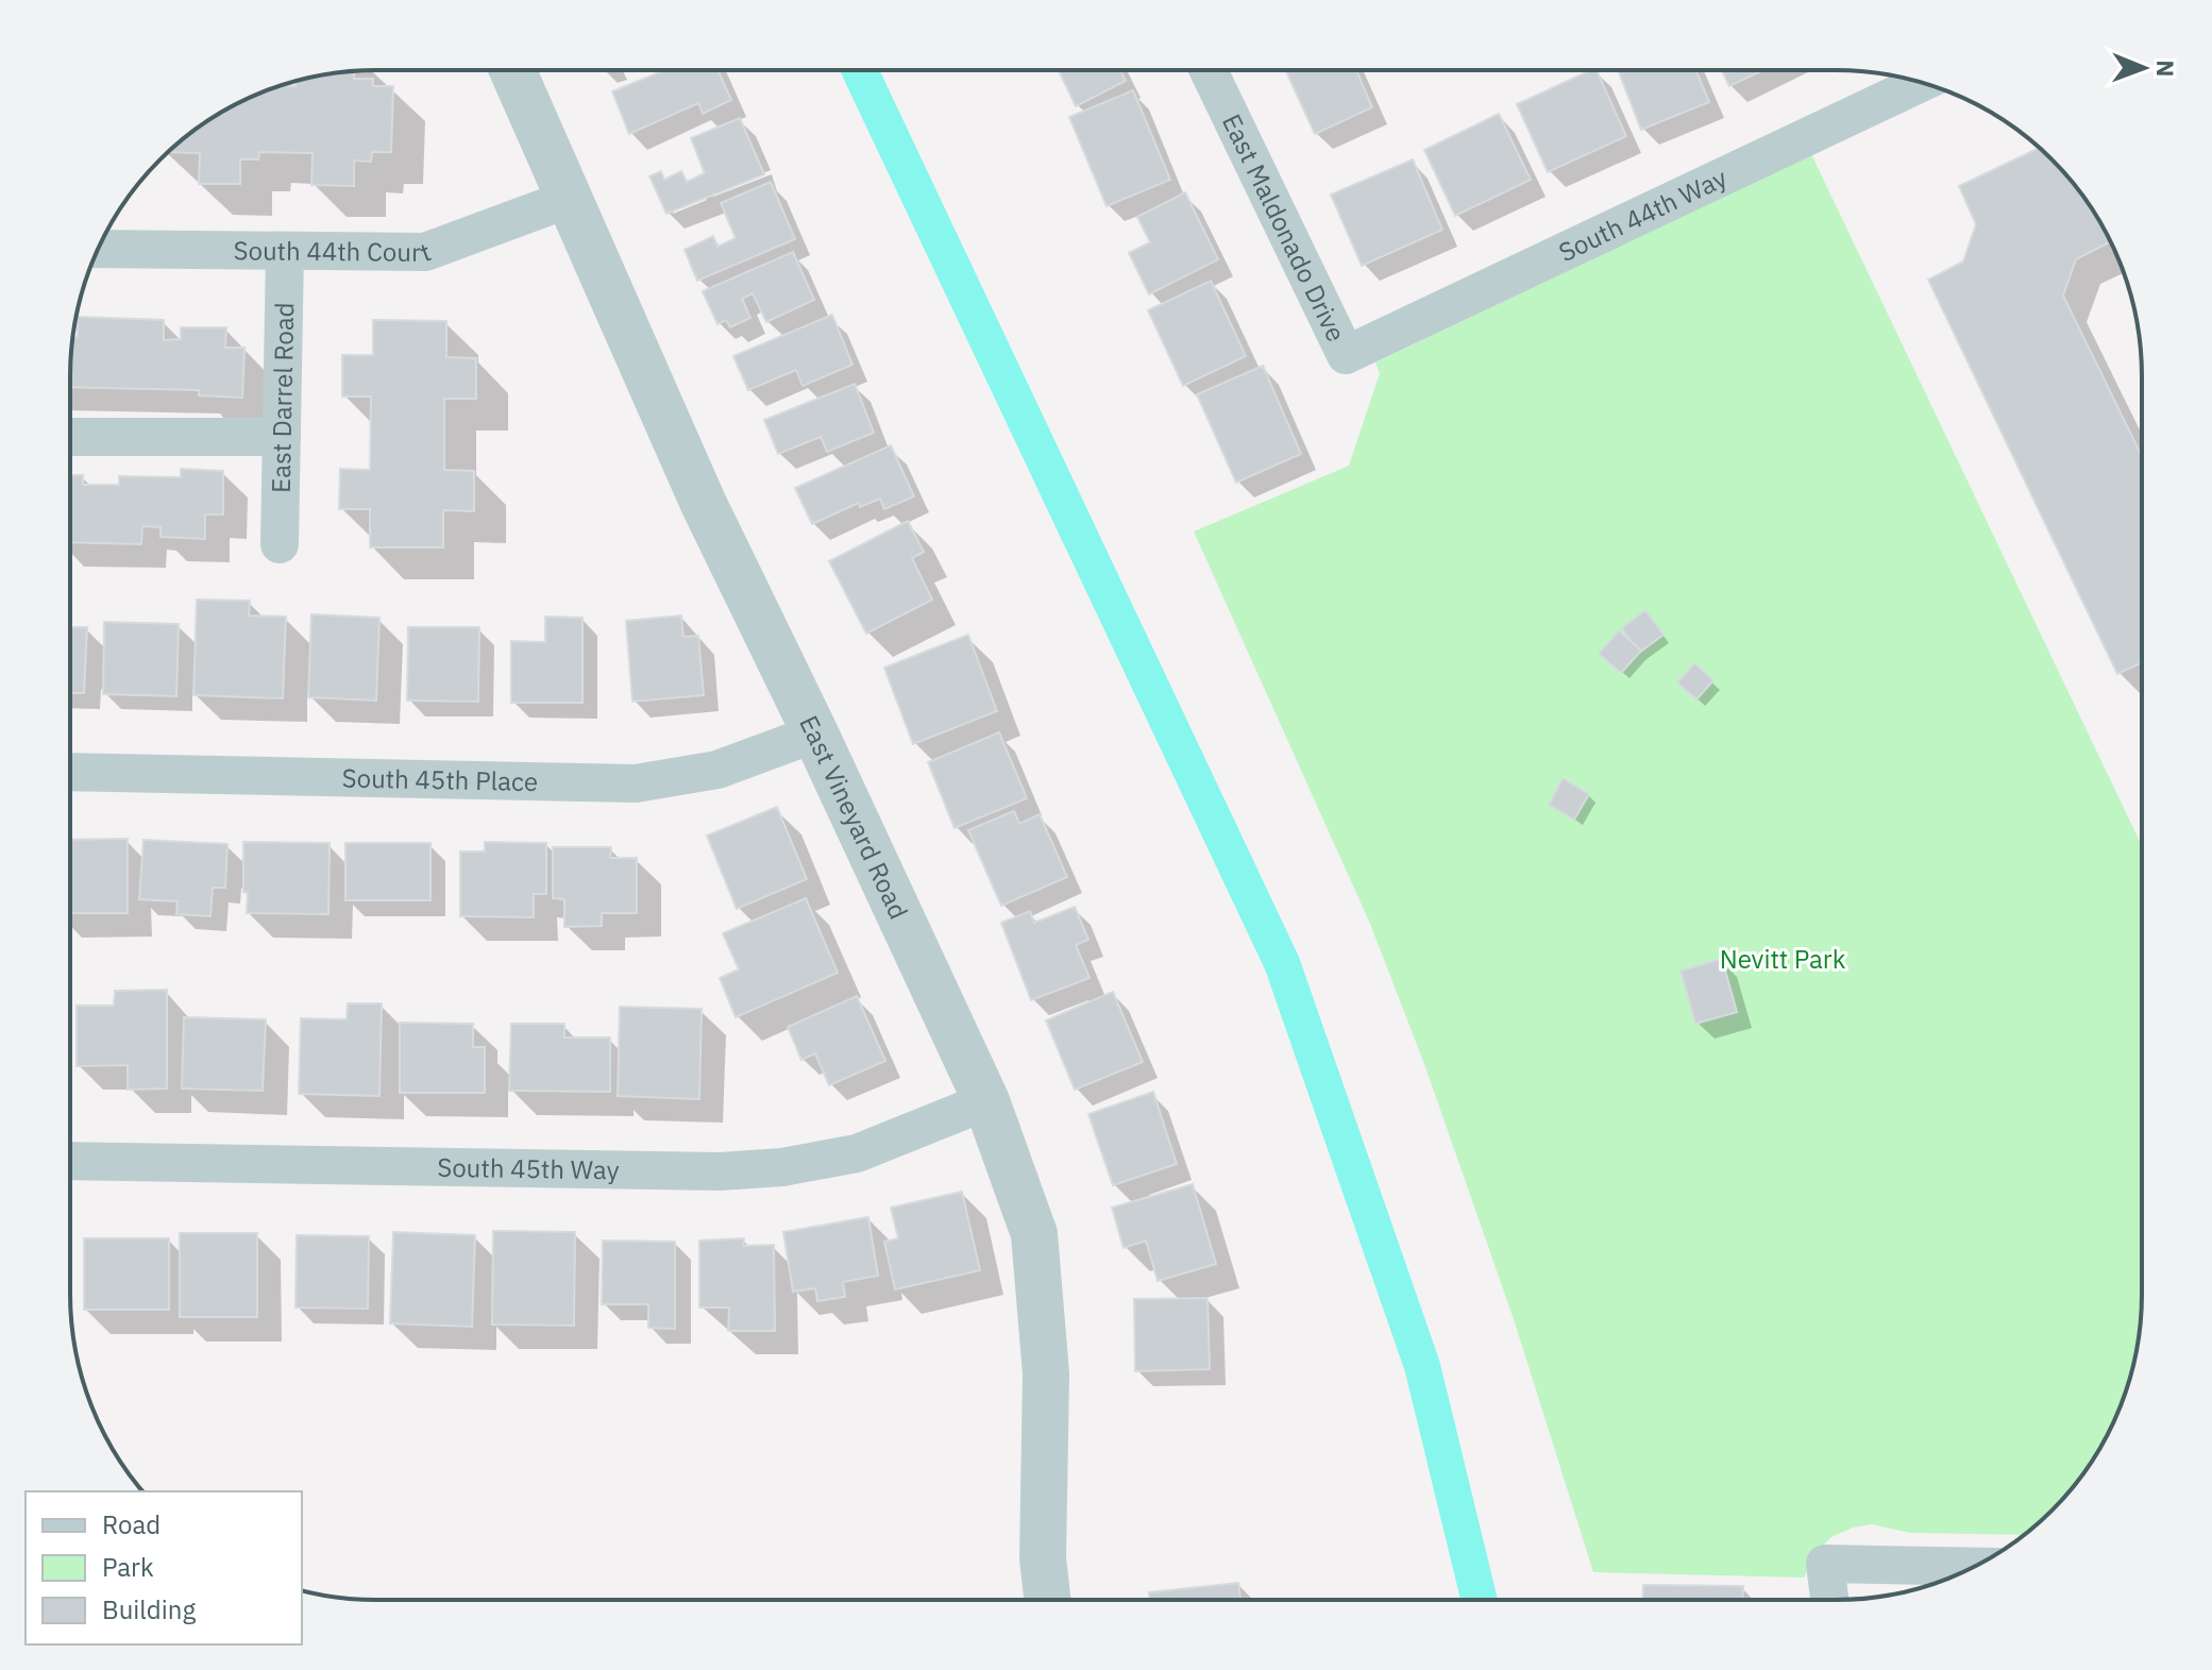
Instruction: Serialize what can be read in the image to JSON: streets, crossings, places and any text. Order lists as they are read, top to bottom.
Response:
{
  "streets": {
    "street": [
      "South 44th Way",
      "East Maldonado Drive",
      "South 44th Court",
      "East Darrel Road",
      "South 45th Place",
      "East Vineyard Road",
      "South 45th Way"
    ]
  },
  "crossings": [
    ["South 44th Way", "East Maldonado Drive"],
    ["South 44th Court", "East Darrel Road"],
    ["South 44th Court", "East Vineyard Road"],
    ["South 45th Place", "East Vineyard Road"],
    ["East Vineyard Road", "South 45th Way"]
  ],
  "parks": ["Nevitt Park"],
  "legend": ["Road", "Park", "Building"],
  "north": "right"
}
